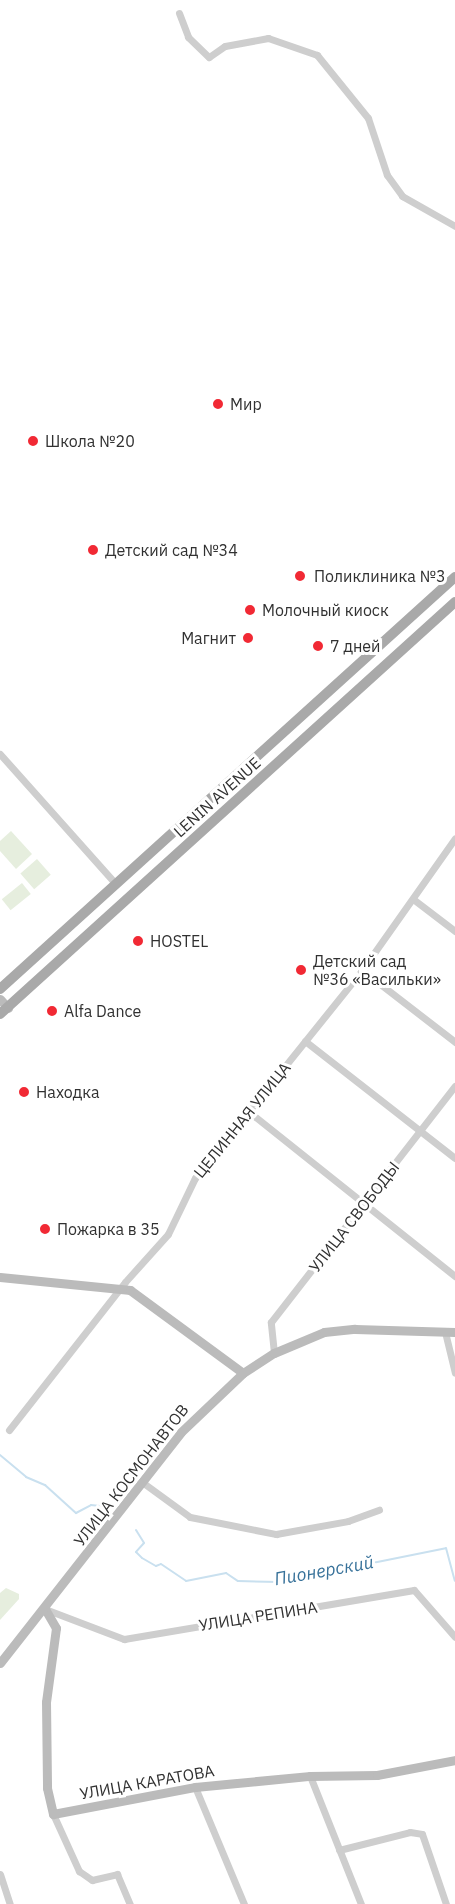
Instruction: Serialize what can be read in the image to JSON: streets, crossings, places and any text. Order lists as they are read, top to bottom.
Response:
{
  "streets": {
    "main road": ["LENIN AVENUE"],
    "street": [
      "ЦЕЛИННАЯ УЛИЦА",
      "УЛИЦА СВОБОДЫ",
      "УЛИЦА КОСМОНАВТОВ",
      "УЛИЦА РЕПИНА",
      "УЛИЦА КАРАТОВА"
    ]
  },
  "crossings": [
    ["УЛИЦА СВОБОДЫ", "УЛИЦА КОСМОНАВТОВ"],
    ["УЛИЦА КОСМОНАВТОВ", "УЛИЦА РЕПИНА"]
  ],
  "water": ["Пионерский"],
  "places": [
    "Мир",
    "Школа №20",
    "Детский сад №34",
    "Поликлиника №3",
    "Молочный киоск",
    "Магнит",
    "7 дней",
    "HOSTEL",
    "Детский сад №36 «Васильки»",
    "Alfa Dance",
    "Находка",
    "Пожарка в 35"
  ]
}
